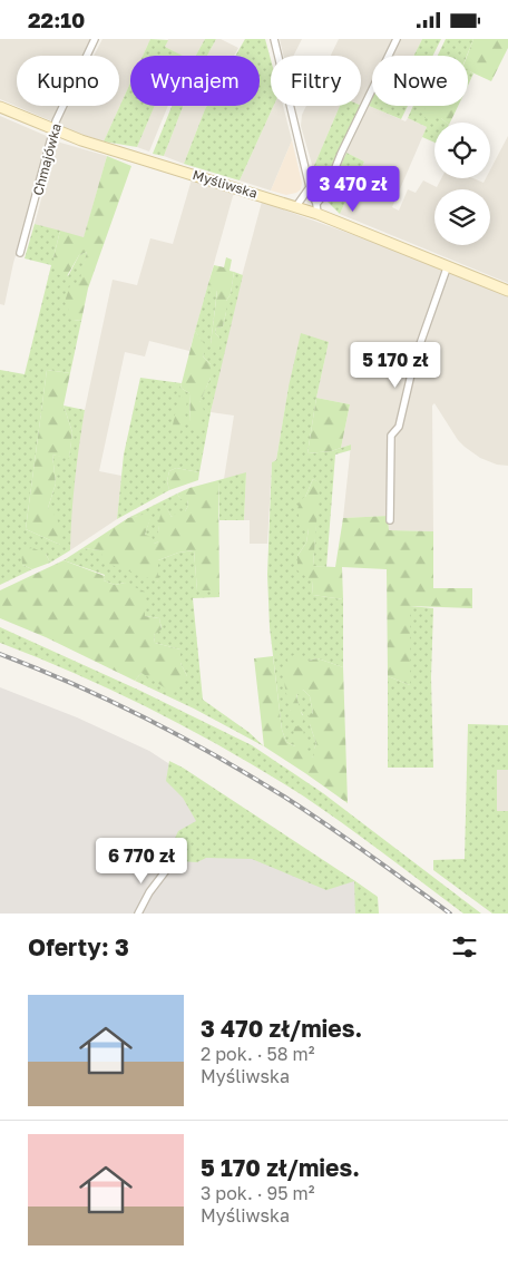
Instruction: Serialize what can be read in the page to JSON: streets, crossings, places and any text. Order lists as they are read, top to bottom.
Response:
{
  "streets": {
    "street": ["Chmajówka", "Myśliwska"]
  },
  "crossings": [
    ["Chmajówka", "Myśliwska"]
  ],
  "page": {
    "status": "22:10",
    "chip": [
      "Kupno",
      "Wynajem",
      "Filtry",
      "Nowe"
    ],
    "price": ["3 470 zł", "5 170 zł", "6 770 zł"],
    "heading": "Oferty: 3",
    "list": [
      {
        "name": "3 470 zł/mies.",
        "note": "2 pok. · 58 m² · Myśliwska"
      },
      {
        "name": "5 170 zł/mies.",
        "note": "3 pok. · 95 m² · Myśliwska"
      }
    ]
  }
}
